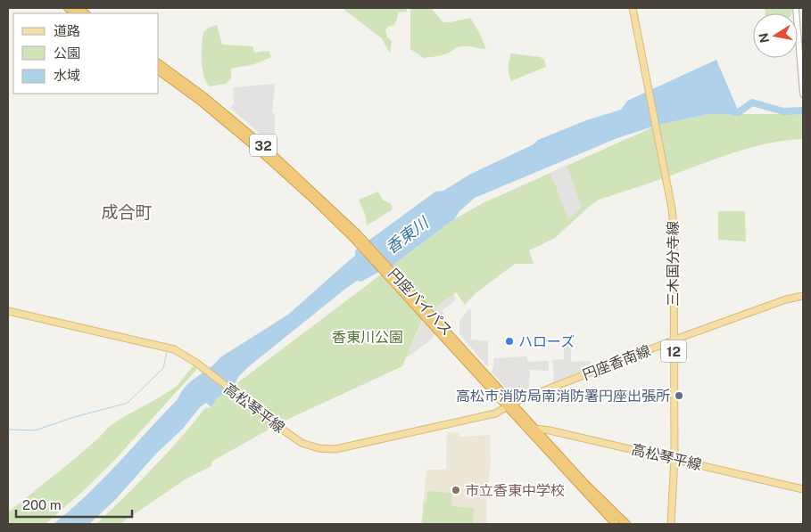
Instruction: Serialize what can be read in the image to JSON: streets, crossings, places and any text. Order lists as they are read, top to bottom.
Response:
{
  "streets": {
    "highway": ["32", "円座バイパス"],
    "main road": [
      "三木国分寺線",
      "12",
      "円座香南線",
      "高松琴平線"
    ]
  },
  "crossings": [
    ["三木国分寺線", "円座香南線"],
    ["三木国分寺線", "高松琴平線"],
    ["円座バイパス", "円座香南線"],
    ["円座バイパス", "高松琴平線"],
    ["円座香南線", "高松琴平線"]
  ],
  "districts": ["成合町"],
  "water": ["香東川"],
  "parks": ["香東川公園"],
  "places": ["ハローズ", "高松市消防局南消防署円座出張所", "市立香東中学校"],
  "legend": ["道路", "公園", "水域"],
  "scale_bar": "200 m",
  "north": "left"
}
